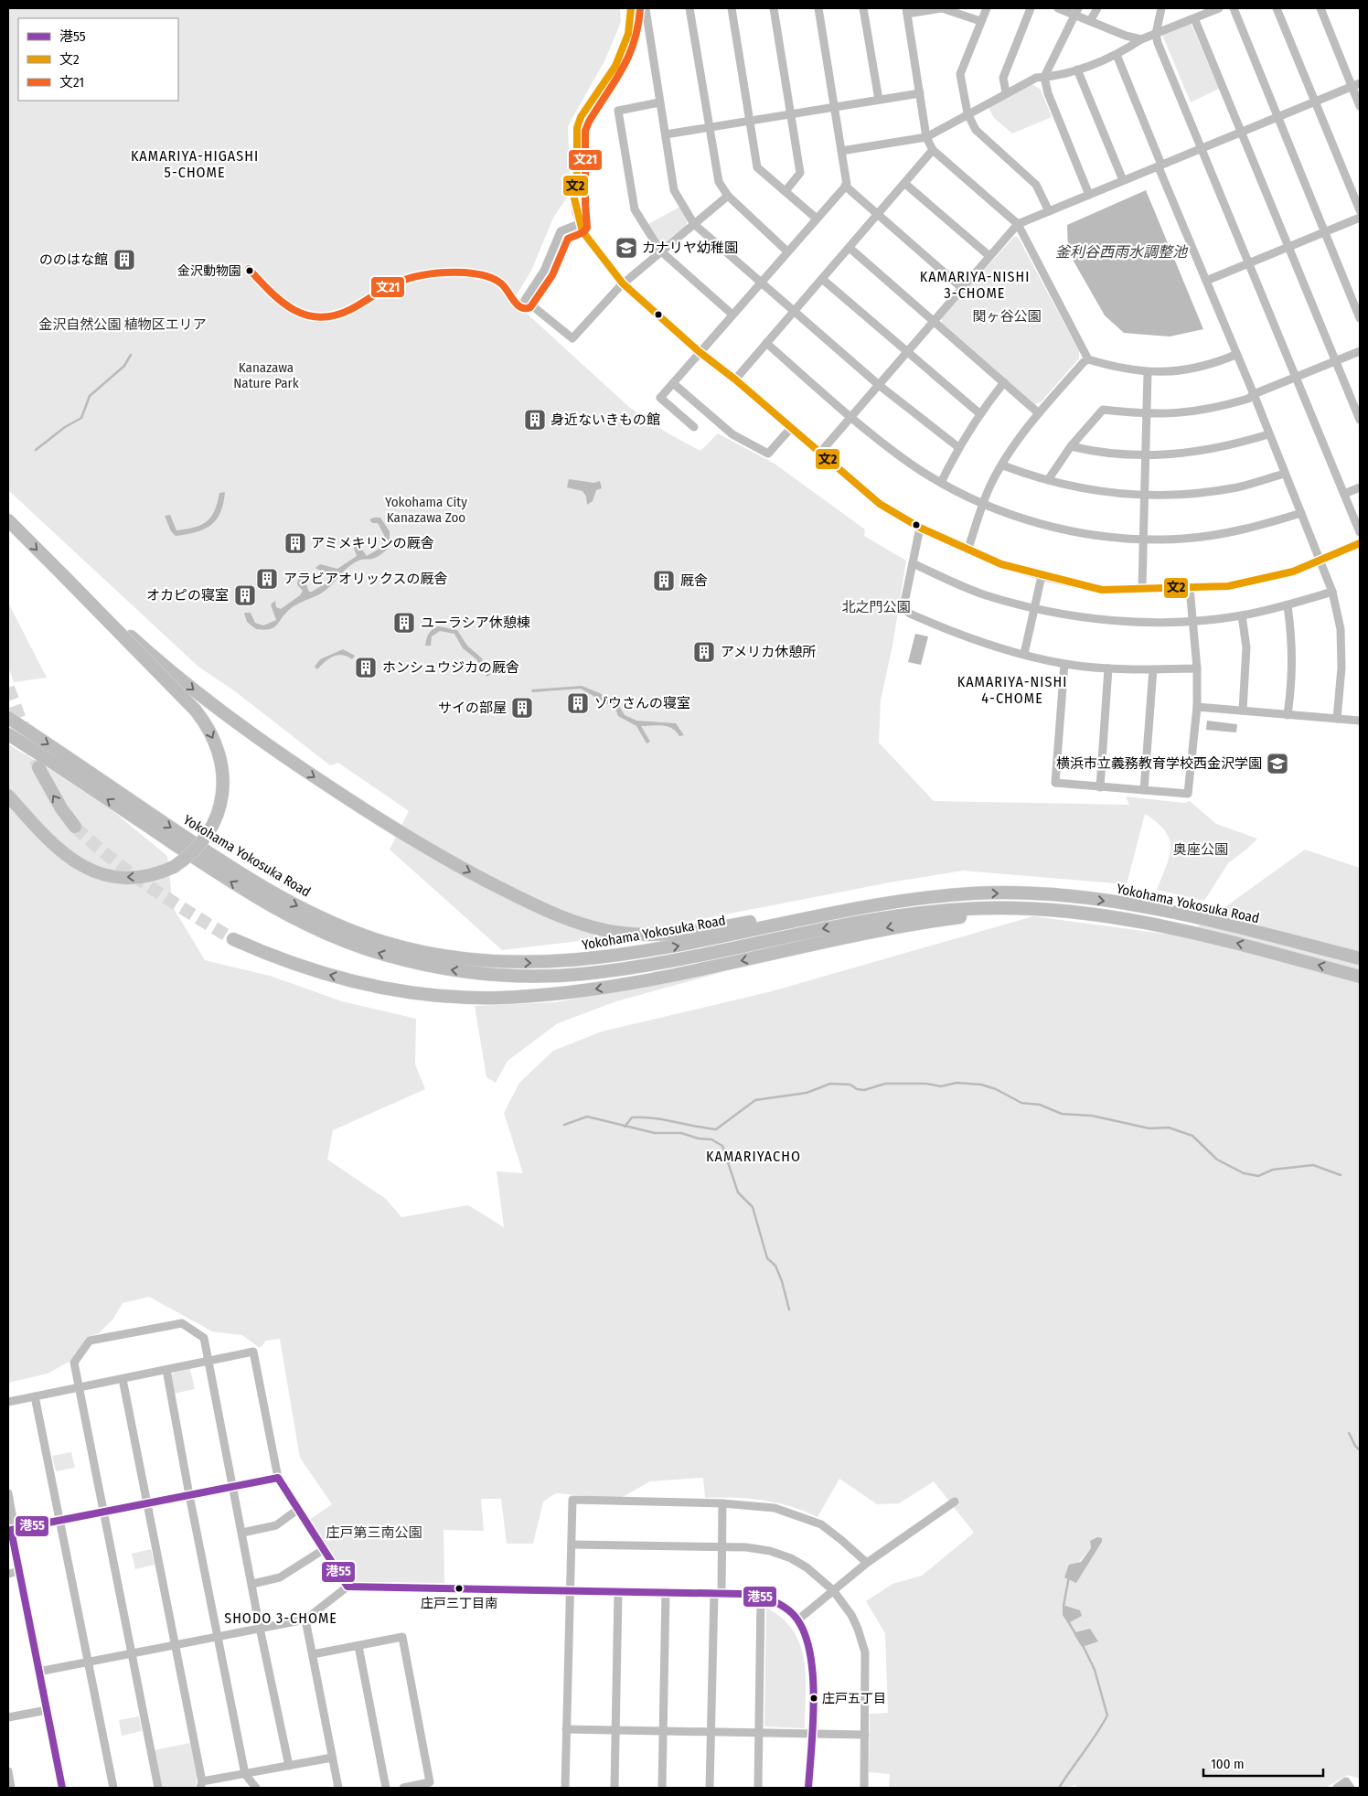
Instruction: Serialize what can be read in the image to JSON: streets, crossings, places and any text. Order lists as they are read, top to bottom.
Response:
{
  "streets": {
    "highway": ["Yokohama Yokosuka Road"]
  },
  "districts": [
    "KAMARIYA-HIGASHI 5-CHOME",
    "KAMARIYA-NISHI 3-CHOME",
    "KAMARIYA-NISHI 4-CHOME",
    "KAMARIYACHO",
    "SHODO 3-CHOME"
  ],
  "water": ["釜利谷西雨水調整池"],
  "parks": [
    "関ヶ谷公園",
    "金沢自然公園 植物区エリア",
    "Kanazawa Nature Park",
    "Yokohama City Kanazawa Zoo",
    "北之門公園",
    "奥座公園",
    "庄戸第三南公園"
  ],
  "places": {
    "school or university": ["カナリヤ幼稚園", "横浜市立義務教育学校西金沢学園"],
    "building": [
      "ののはな館",
      "身近ないきもの館",
      "アミメキリンの厩舎",
      "アラビアオリックスの厩舎",
      "厩舎",
      "オカピの寝室",
      "ユーラシア休憩棟",
      "アメリカ休憩所",
      "ホンシュウジカの厩舎",
      "ゾウさんの寝室",
      "サイの部屋"
    ],
    "other": ["金沢動物園", "庄戸三丁目南", "庄戸五丁目"]
  },
  "lines": ["transit line 文2", "transit line 文21", "transit line 港55"],
  "legend": ["港55", "文2", "文21"],
  "scale_bar": "100 m"
}
